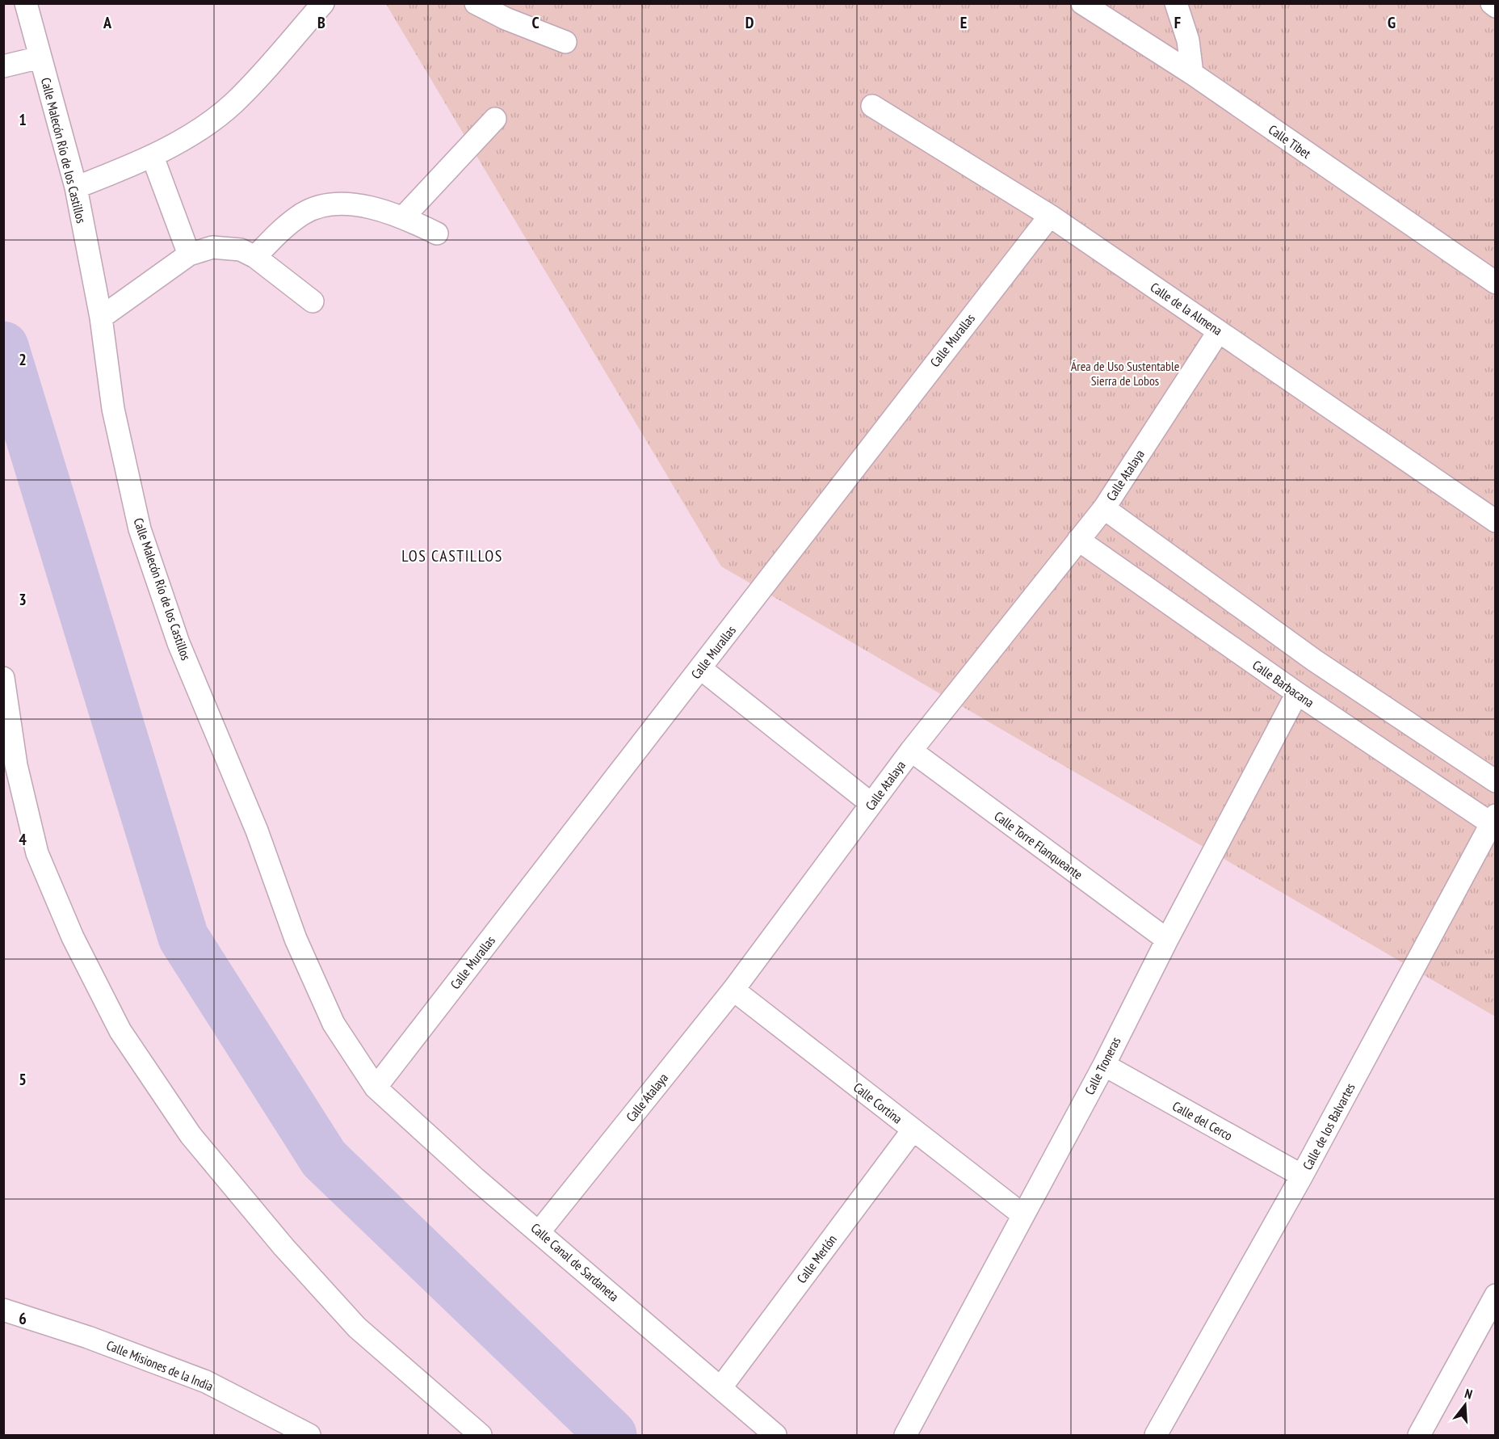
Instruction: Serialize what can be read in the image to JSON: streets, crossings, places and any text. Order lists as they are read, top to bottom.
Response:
{
  "streets": {
    "street": [
      "Calle Tibet",
      "Calle Malecón Río de los Castillos",
      "Calle de la Almena",
      "Calle Murallas",
      "Calle Atalaya",
      "Calle Barbacana",
      "Calle Torre Flanqueante",
      "Calle Troneras",
      "Calle Cortina",
      "Calle del Cerco",
      "Calle de los Balvartes",
      "Calle Merlón",
      "Calle Canal de Sardaneta",
      "Calle Misiones de la India"
    ]
  },
  "crossings": [
    ["Calle Malecón Río de los Castillos", "Calle Murallas"],
    ["Calle Malecón Río de los Castillos", "Calle Canal de Sardaneta"],
    ["Calle de la Almena", "Calle Murallas"],
    ["Calle de la Almena", "Calle Atalaya"],
    ["Calle Murallas", "Calle Canal de Sardaneta"],
    ["Calle Atalaya", "Calle Barbacana"],
    ["Calle Atalaya", "Calle Torre Flanqueante"],
    ["Calle Atalaya", "Calle Cortina"],
    ["Calle Atalaya", "Calle Canal de Sardaneta"],
    ["Calle Barbacana", "Calle Troneras"],
    ["Calle Barbacana", "Calle de los Balvartes"],
    ["Calle Torre Flanqueante", "Calle Troneras"],
    ["Calle Troneras", "Calle Cortina"],
    ["Calle Troneras", "Calle del Cerco"],
    ["Calle Cortina", "Calle Merlón"],
    ["Calle del Cerco", "Calle de los Balvartes"],
    ["Calle Merlón", "Calle Canal de Sardaneta"]
  ],
  "districts": ["LOS CASTILLOS"],
  "parks": ["Área de Uso Sustentable Sierra de Lobos"],
  "north": "top",
  "grid": {
    "columns": [
      "A",
      "B",
      "C",
      "D",
      "E",
      "F",
      "G"
    ],
    "rows": [
      "1",
      "2",
      "3",
      "4",
      "5",
      "6"
    ]
  }
}
